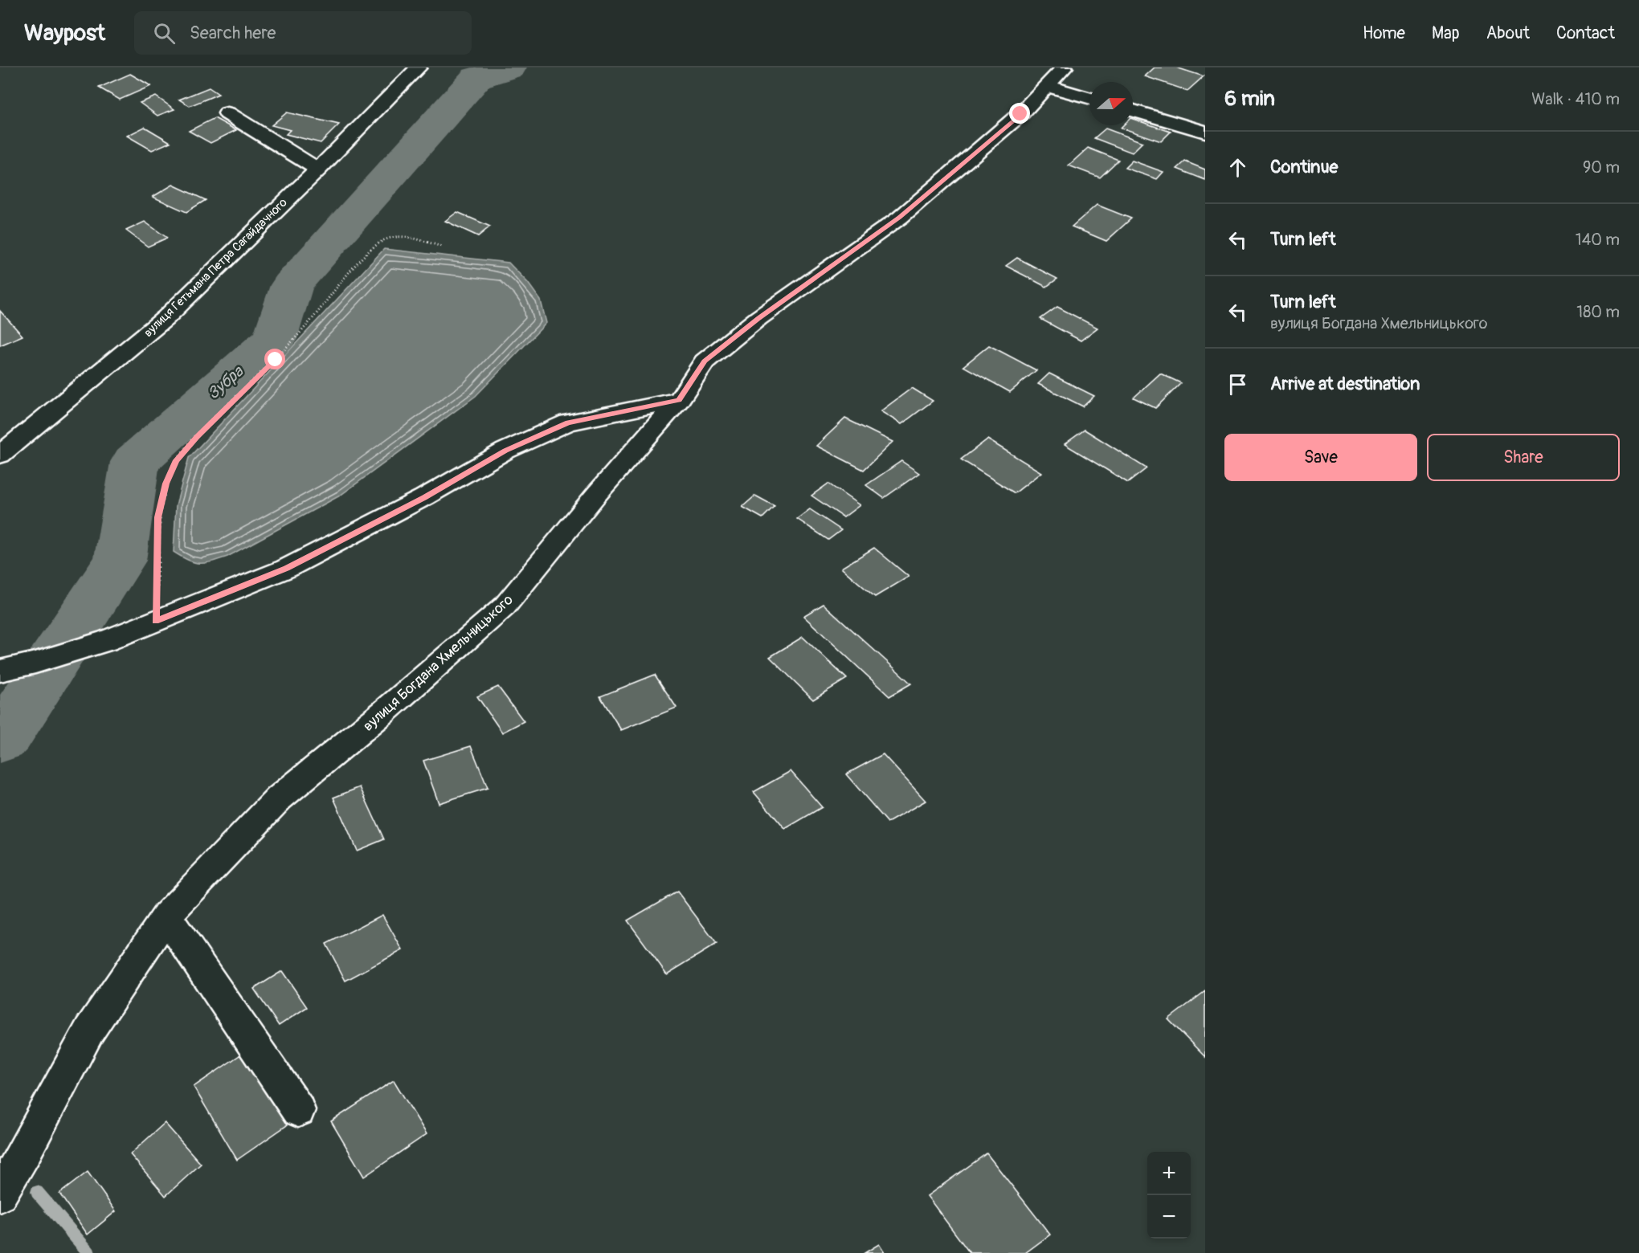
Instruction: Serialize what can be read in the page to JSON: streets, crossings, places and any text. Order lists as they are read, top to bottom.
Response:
{
  "streets": {
    "street": ["вулиця Гетьмана Петра Сагайдачного", "вулиця Богдана Хмельницького"]
  },
  "water": ["Зубра"],
  "north": "right",
  "page": {
    "header": "Waypost",
    "search": "Search here",
    "nav": [
      "Home",
      "Map",
      "About",
      "Contact"
    ],
    "heading": ["6 min", "Walk · 410 m"],
    "list": [
      ["Continue", "90 m"],
      ["Turn left", "140 m"],
      ["Turn left", "вулиця Богдана Хмельницького", "180 m"],
      "Arrive at destination"
    ],
    "buttons": ["Save", "Share"],
    "map_buttons": ["+", "−"]
  }
}
